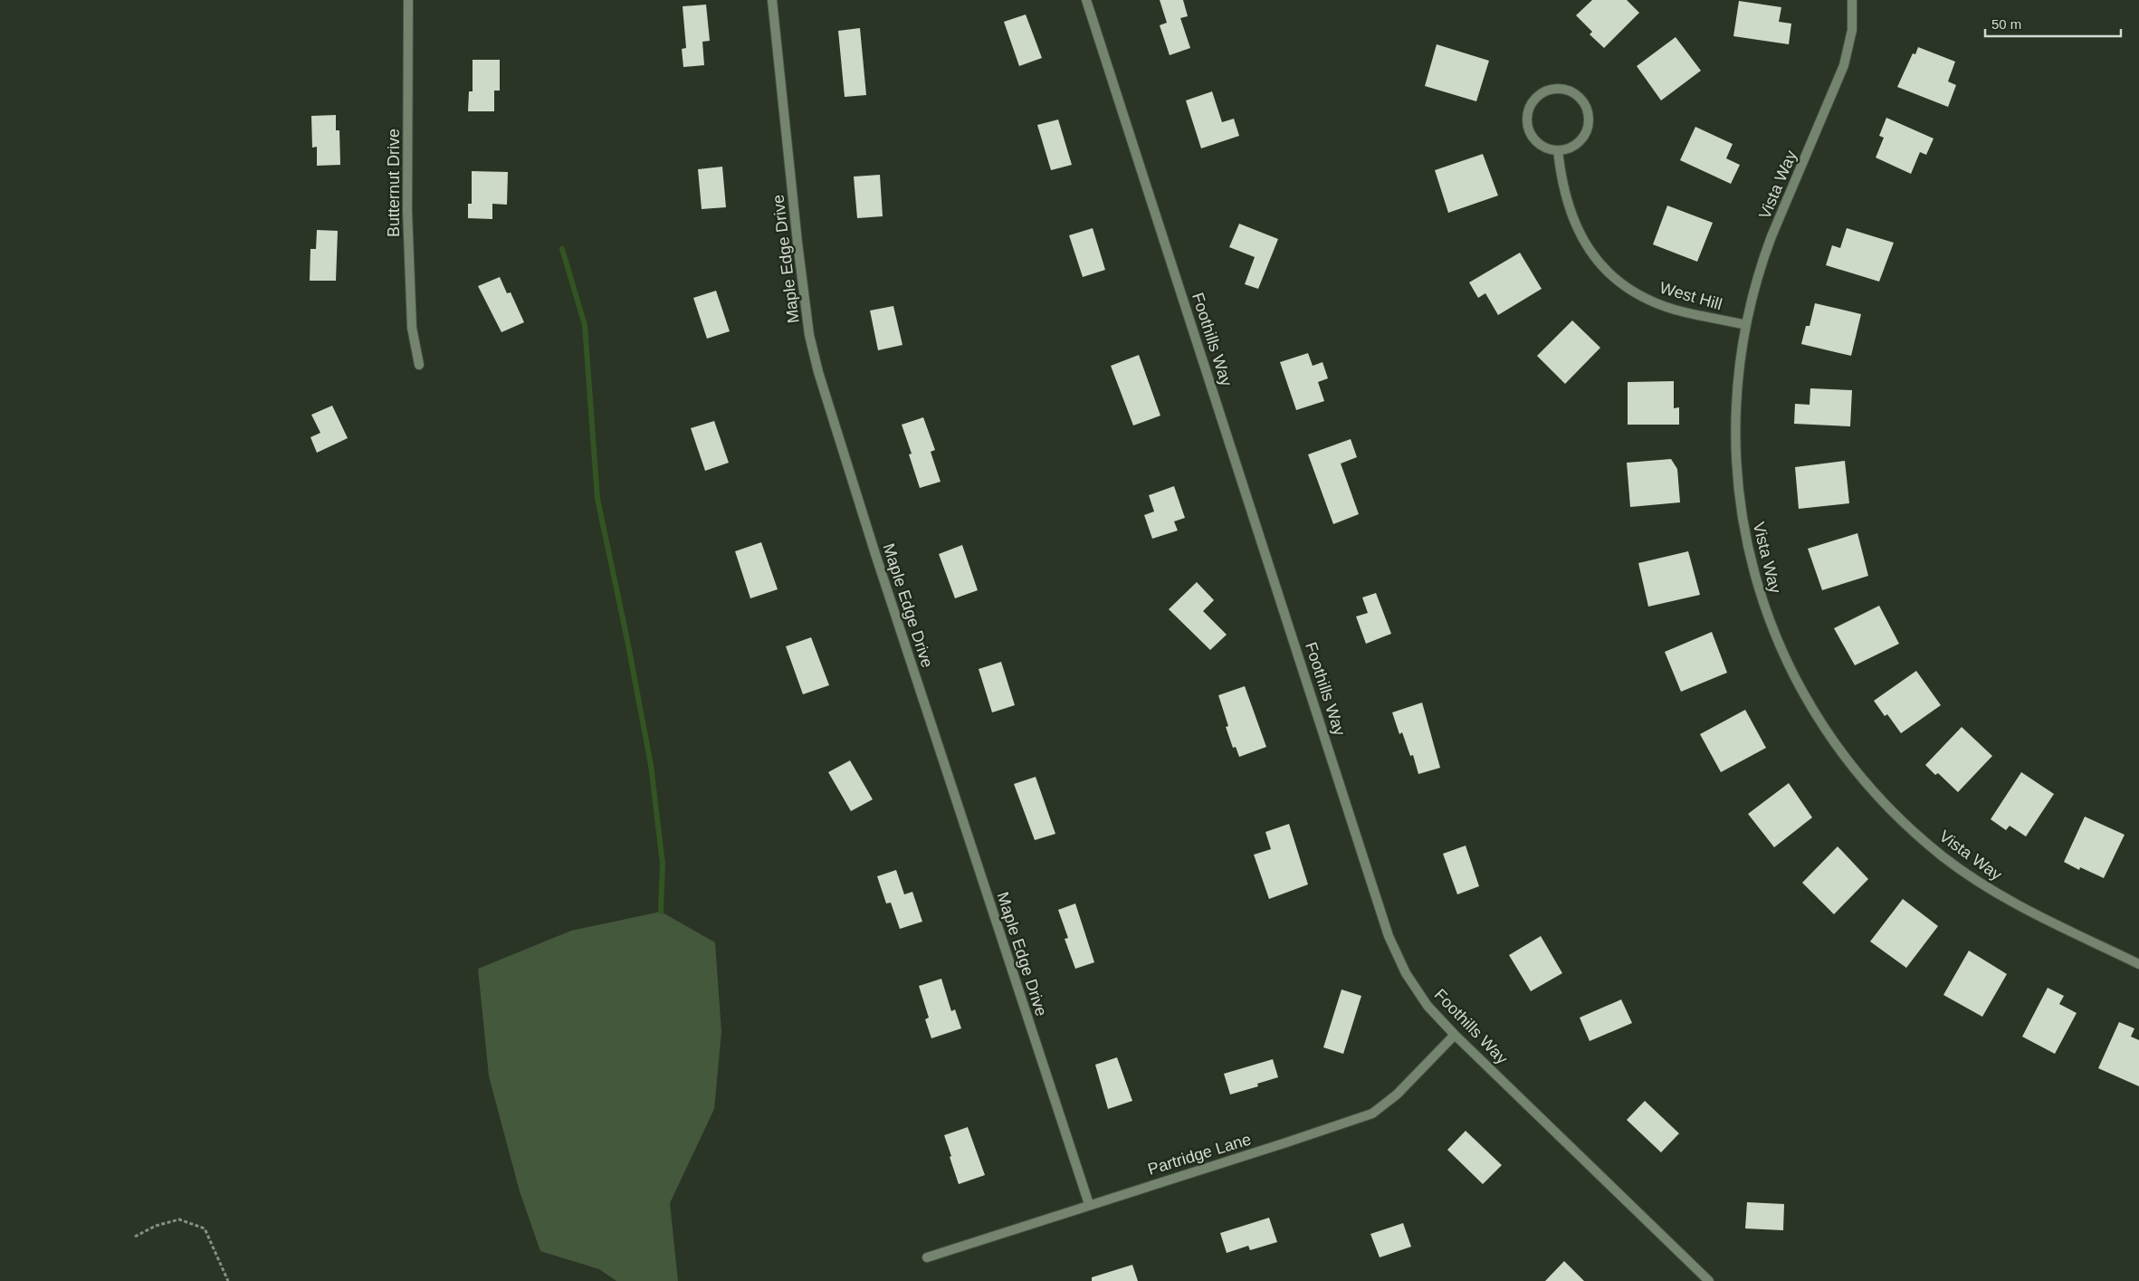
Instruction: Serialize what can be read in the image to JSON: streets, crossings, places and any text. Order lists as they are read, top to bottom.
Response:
{
  "streets": {
    "street": [
      "Butternut Drive",
      "Vista Way",
      "Maple Edge Drive",
      "West Hill",
      "Foothills Way",
      "Partridge Lane"
    ]
  },
  "crossings": [
    ["Vista Way", "West Hill"],
    ["Maple Edge Drive", "Partridge Lane"],
    ["Foothills Way", "Partridge Lane"]
  ],
  "scale_bar": "50 m"
}
